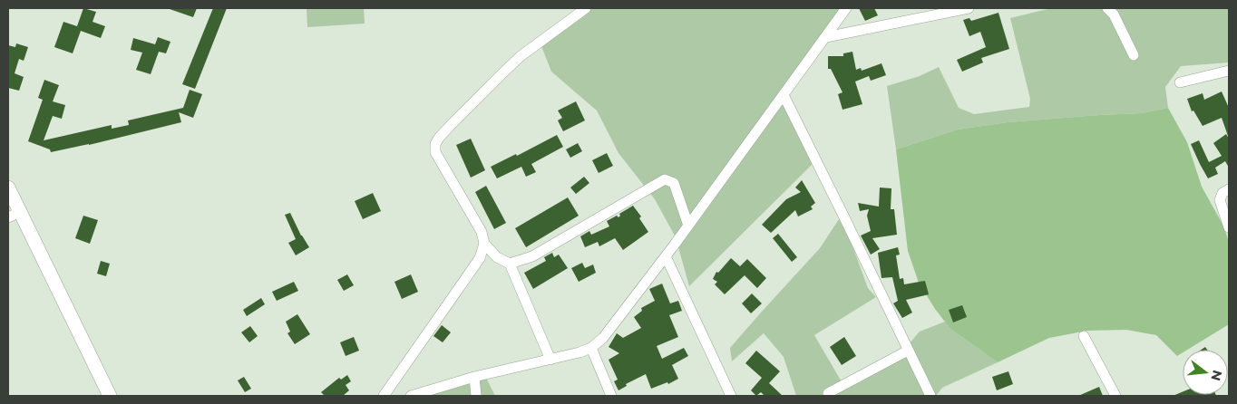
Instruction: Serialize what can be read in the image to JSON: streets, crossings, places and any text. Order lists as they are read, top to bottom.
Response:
{
  "north": "right"
}
